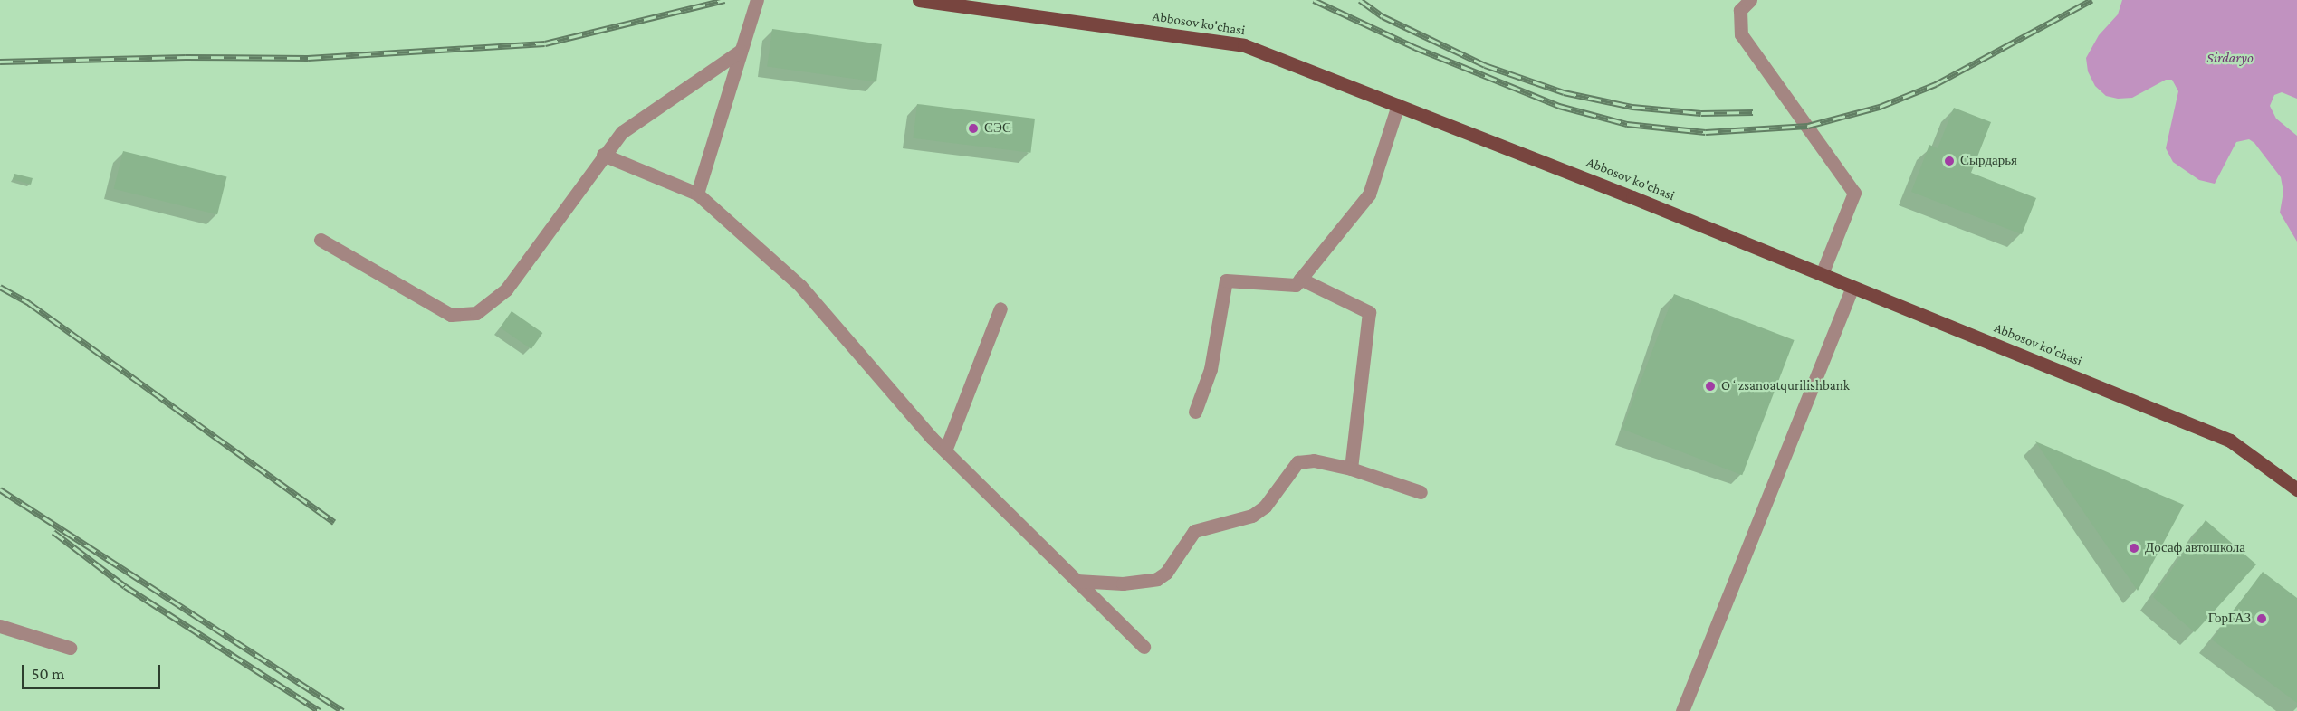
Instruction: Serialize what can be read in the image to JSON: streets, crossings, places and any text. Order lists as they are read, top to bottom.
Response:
{
  "streets": {
    "main road": ["Abbosov ko'chasi"]
  },
  "water": ["Sirdaryo"],
  "places": [
    "СЭС",
    "Сырдарья",
    "Oʻzsanoatqurilishbank",
    "Досаф автошкола",
    "ГорГАЗ"
  ],
  "scale_bar": "50 m"
}
